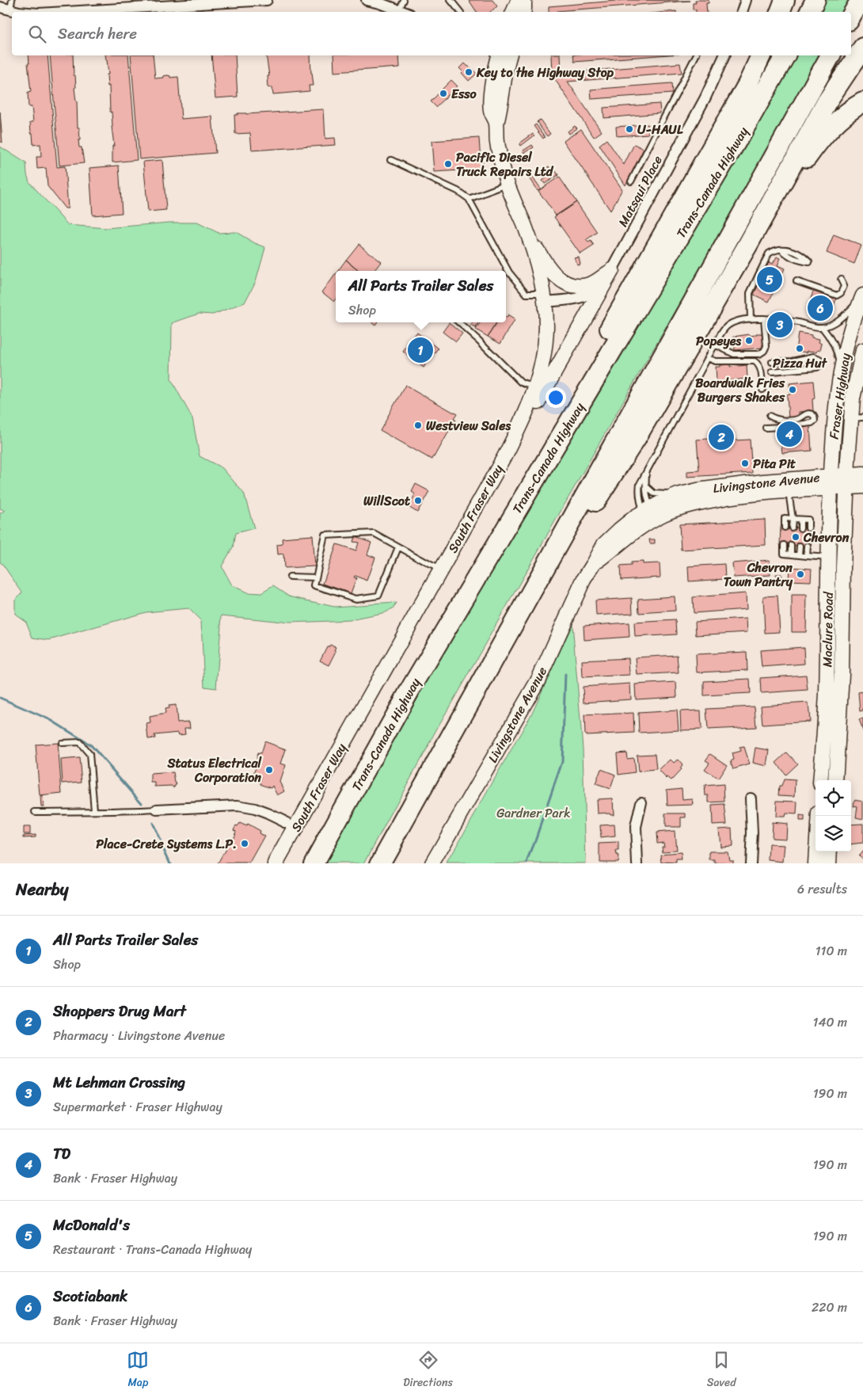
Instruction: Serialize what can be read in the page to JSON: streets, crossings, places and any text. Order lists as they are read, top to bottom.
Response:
{
  "streets": {
    "highway": ["Trans-Canada Highway"],
    "street": [
      "Matsqui Place",
      "Fraser Highway",
      "Livingstone Avenue",
      "South Fraser Way",
      "Maclure Road"
    ]
  },
  "crossings": [
    ["Matsqui Place", "South Fraser Way"],
    ["Fraser Highway", "Livingstone Avenue"],
    ["Fraser Highway", "Maclure Road"],
    ["Livingstone Avenue", "Maclure Road"]
  ],
  "parks": ["Gardner Park"],
  "places": [
    "Key to the Highway Stop",
    "Esso",
    "U-HAUL",
    "Pacific Diesel Truck Repairs Ltd",
    "Popeyes",
    "Pizza Hut",
    "Boardwalk Fries Burgers Shakes",
    "Westview Sales",
    "Pita Pit",
    "WillScot",
    "Chevron",
    "Chevron Town Pantry",
    "Status Electrical Corporation",
    "Place-Crete Systems L.P."
  ],
  "page": {
    "search": "Search here",
    "pins": [
      "5",
      "6",
      "3",
      "1",
      "4",
      "2"
    ],
    "popup": ["All Parts Trailer Sales", "Shop"],
    "heading": ["Nearby", "6 results"],
    "list": [
      {
        "mark": "1",
        "name": "All Parts Trailer Sales",
        "note": "Shop",
        "value": "110 m"
      },
      {
        "mark": "2",
        "name": "Shoppers Drug Mart",
        "note": "Pharmacy · Livingstone Avenue",
        "value": "140 m"
      },
      {
        "mark": "3",
        "name": "Mt Lehman Crossing",
        "note": "Supermarket · Fraser Highway",
        "value": "190 m"
      },
      {
        "mark": "4",
        "name": "TD",
        "note": "Bank · Fraser Highway",
        "value": "190 m"
      },
      {
        "mark": "5",
        "name": "McDonald's",
        "note": "Restaurant · Trans-Canada Highway",
        "value": "190 m"
      },
      {
        "mark": "6",
        "name": "Scotiabank",
        "note": "Bank · Fraser Highway",
        "value": "220 m"
      }
    ],
    "nav": ["Map", "Directions", "Saved"]
  }
}
